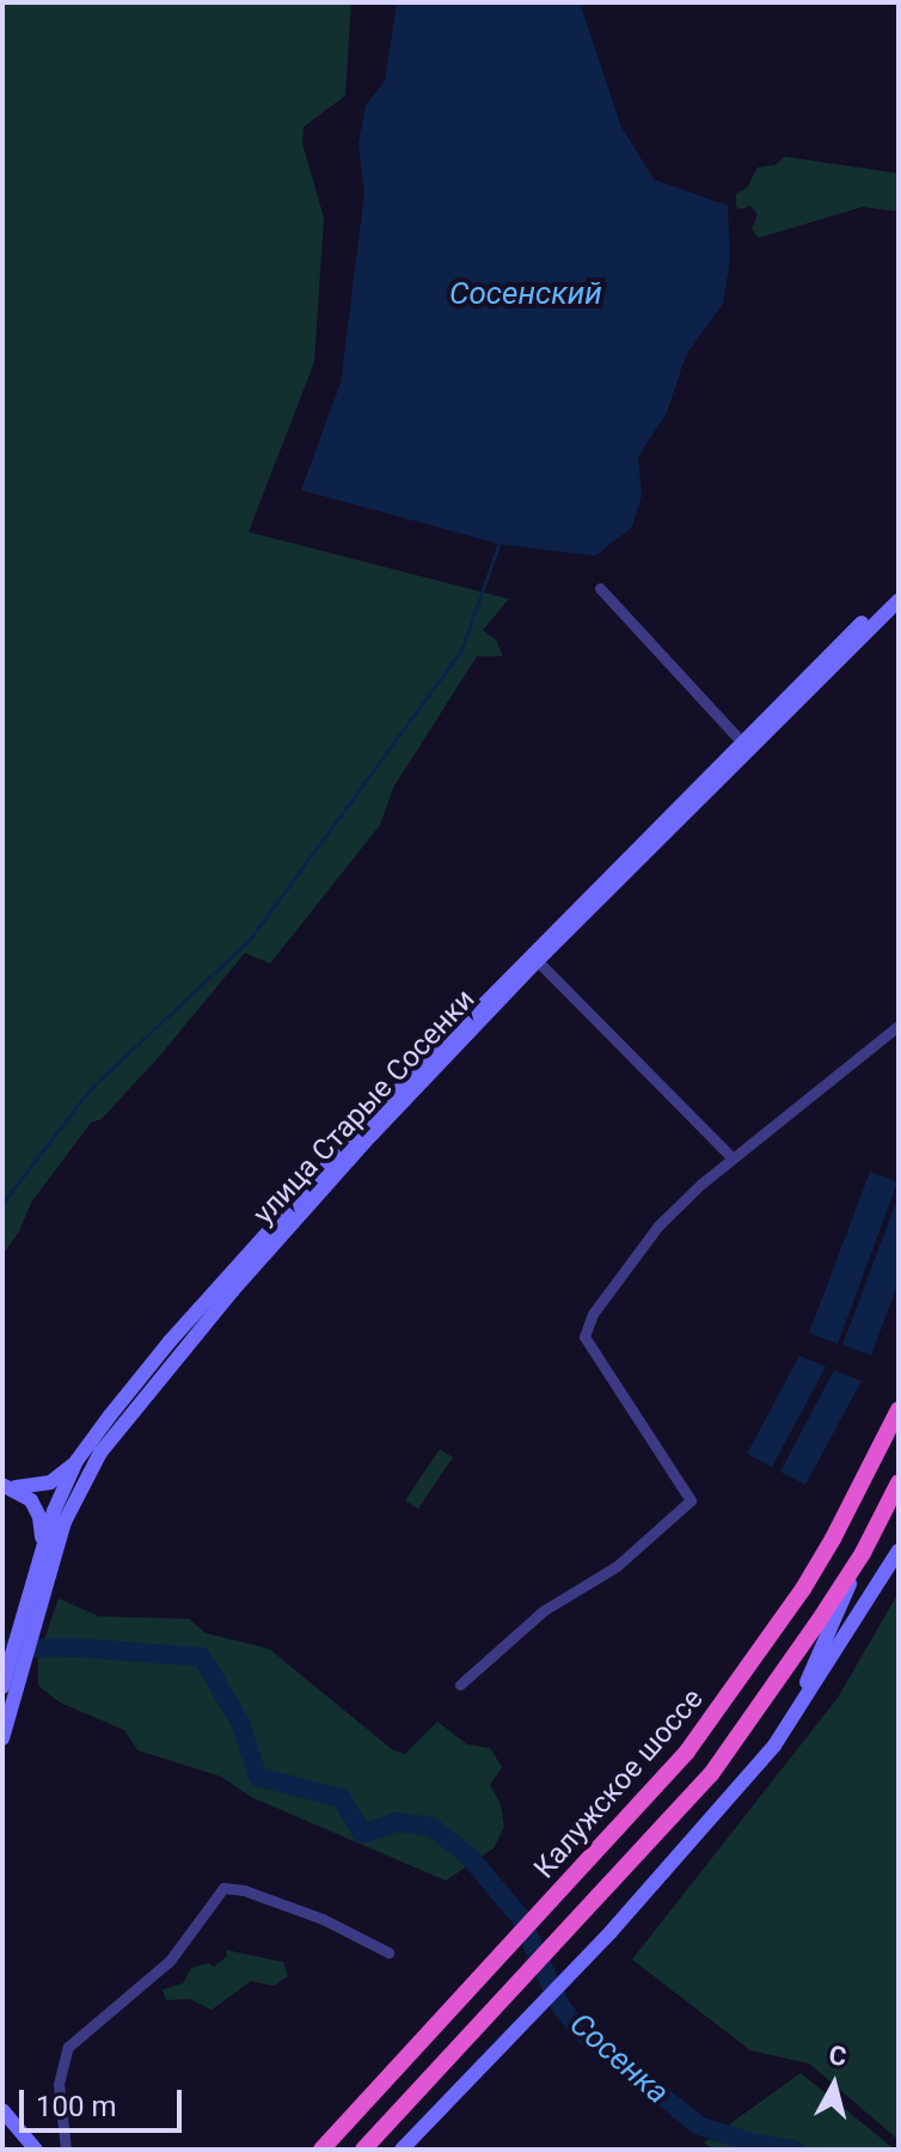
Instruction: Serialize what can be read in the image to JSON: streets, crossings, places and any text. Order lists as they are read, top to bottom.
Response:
{
  "streets": {
    "highway": ["Калужское шоссе"],
    "main road": ["улица Старые Сосенки"]
  },
  "water": ["Сосенский", "Сосенка"],
  "scale_bar": "100 m",
  "north": "top"
}
